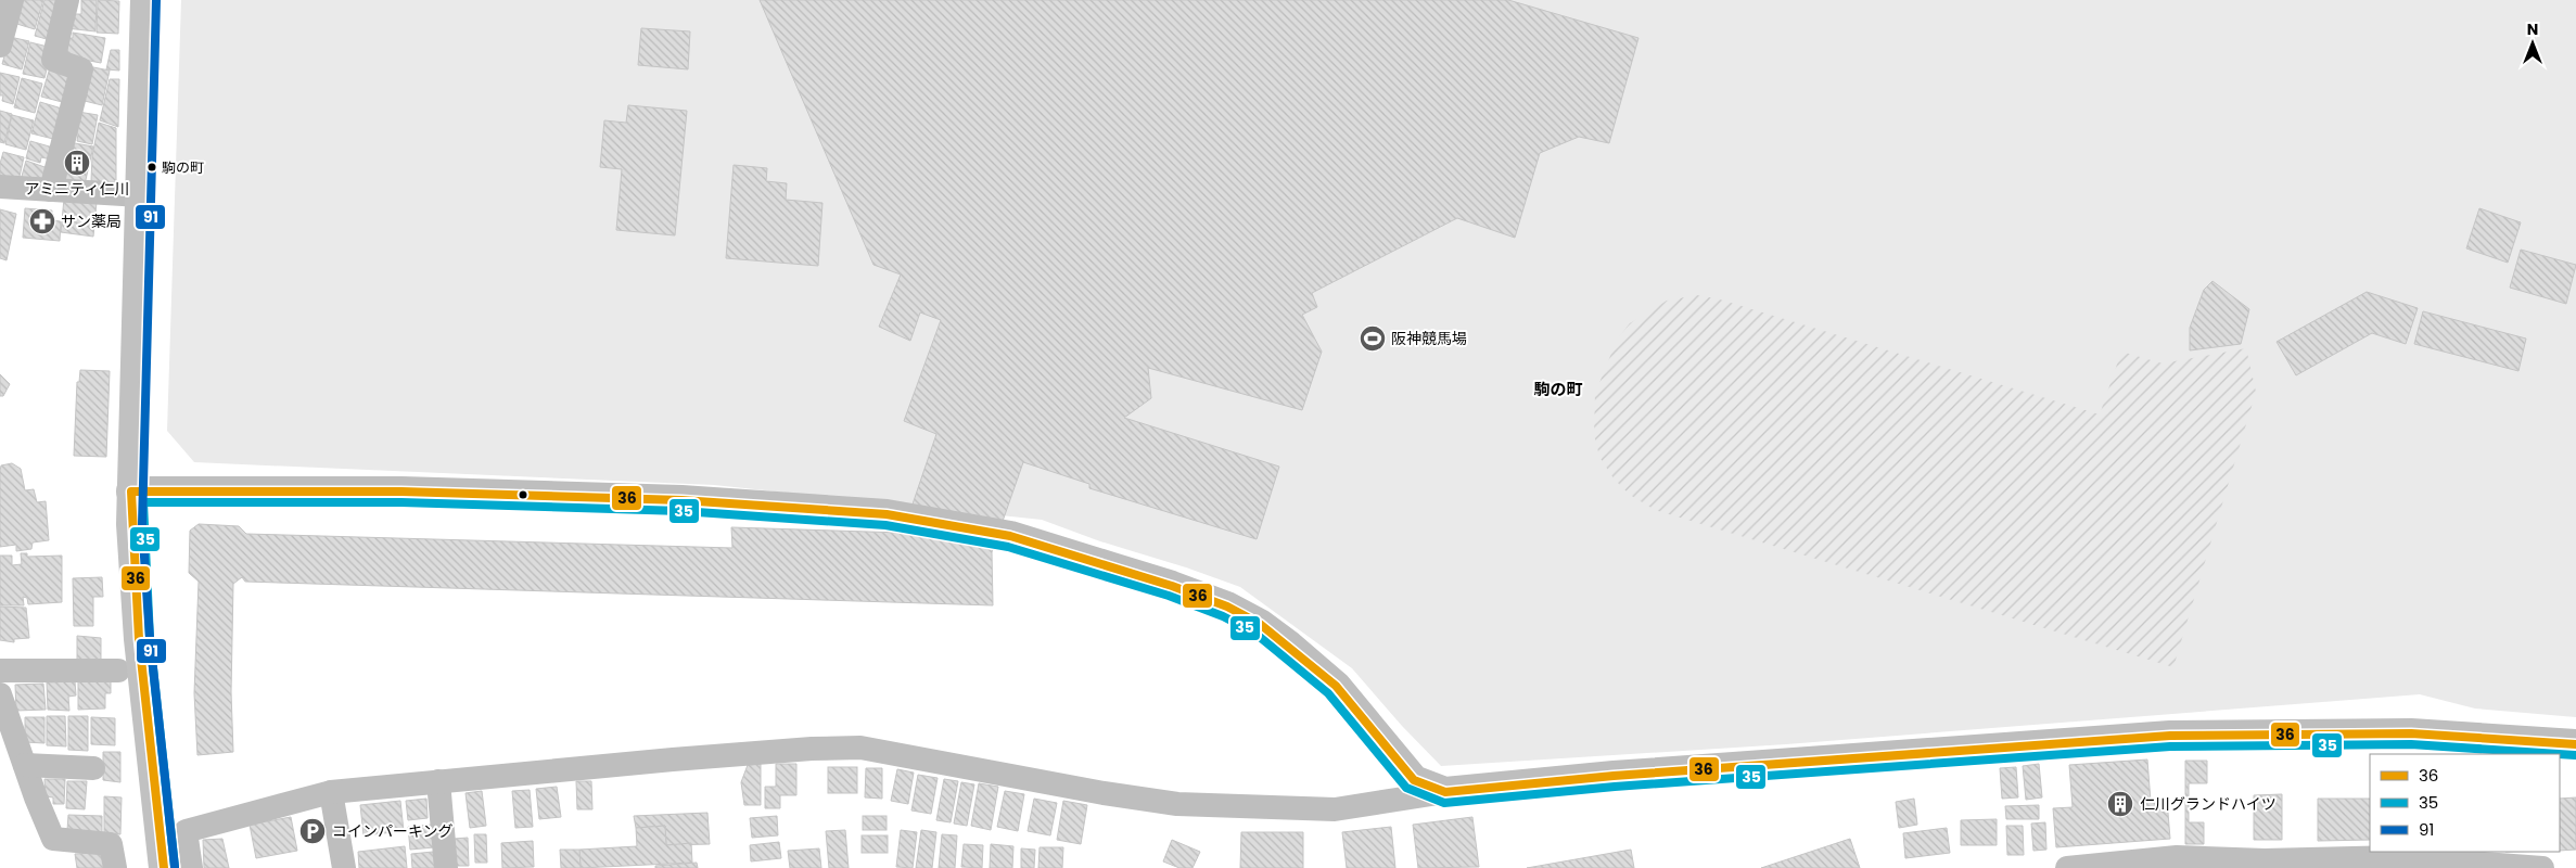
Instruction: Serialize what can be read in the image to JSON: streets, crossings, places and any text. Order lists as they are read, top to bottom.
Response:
{
  "districts": ["駒の町"],
  "places": {
    "building": ["アミニティ仁川", "仁川グランドハイツ"],
    "other": ["駒の町"],
    "pharmacy": ["サン薬局"],
    "sports": ["阪神競馬場"],
    "parking": ["コインパーキング"]
  },
  "lines": ["transit line 91", "transit line 36", "transit line 35"],
  "legend": ["36", "35", "91"],
  "north": "top"
}
